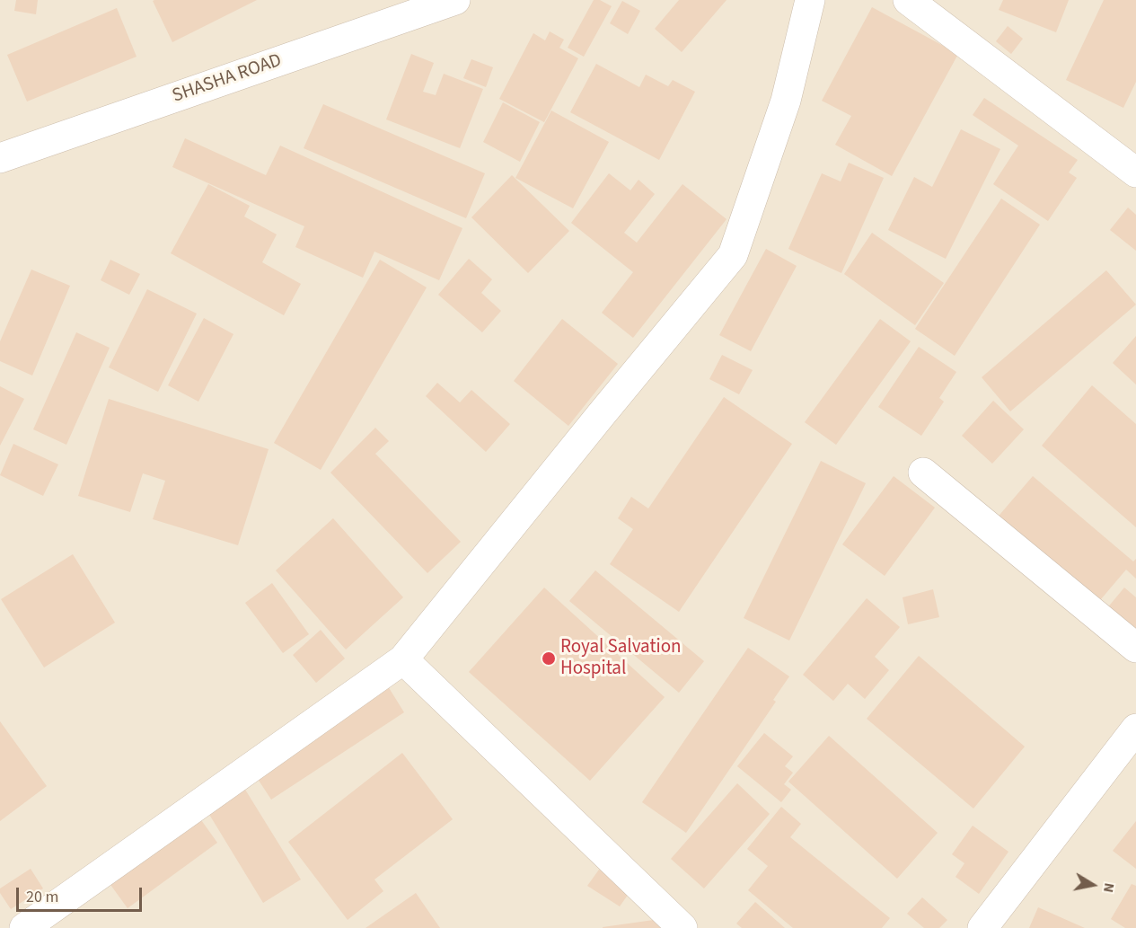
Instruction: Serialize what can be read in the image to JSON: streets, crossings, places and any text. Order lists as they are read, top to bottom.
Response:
{
  "streets": {
    "street": ["SHASHA ROAD"]
  },
  "places": ["Royal Salvation Hospital"],
  "scale_bar": "20 m",
  "north": "right"
}
